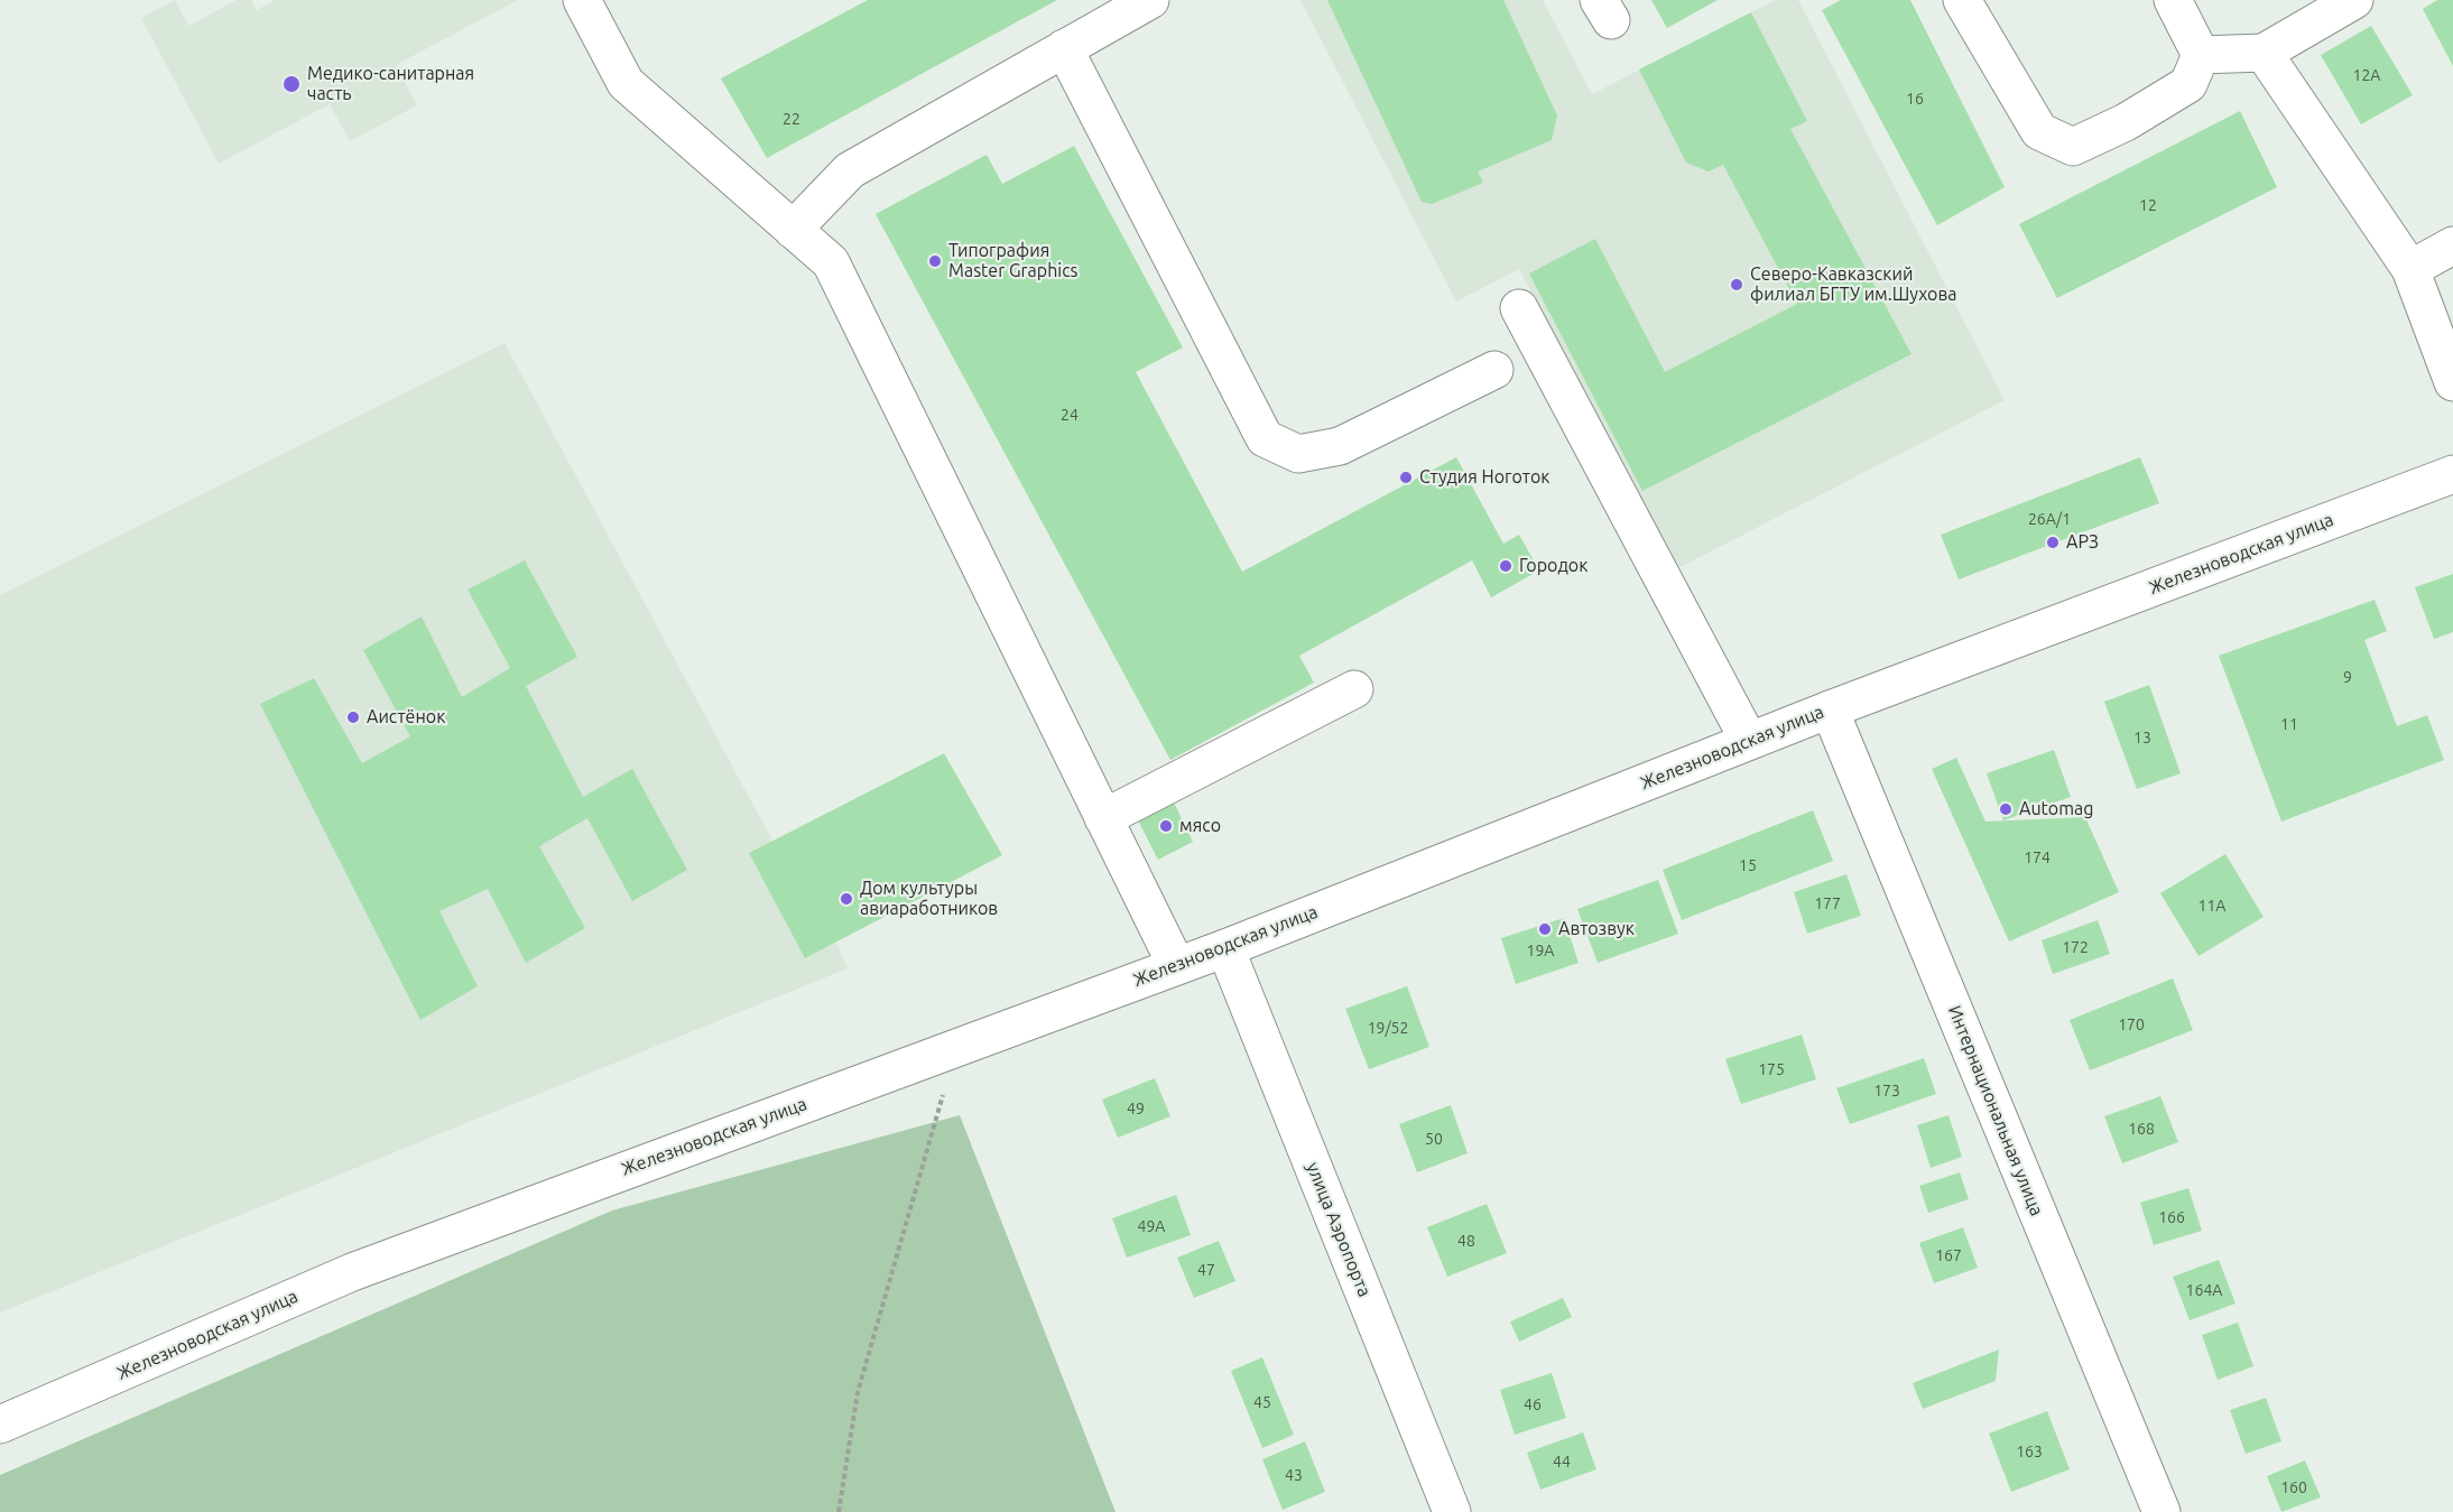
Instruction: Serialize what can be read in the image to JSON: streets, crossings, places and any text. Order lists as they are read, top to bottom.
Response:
{
  "streets": {
    "street": ["Железноводская улица", "Интернациональная улица", "улица Аэропорта"]
  },
  "crossings": [
    ["Железноводская улица", "Интернациональная улица"],
    ["Железноводская улица", "улица Аэропорта"]
  ],
  "places": [
    "Медико-санитарная часть",
    "Типография Master Graphics",
    "Северо-Кавказский филиал БГТУ им.Шухова",
    "Студия Ноготок",
    "АРЗ",
    "Городок",
    "Аистёнок",
    "Automag",
    "мясо",
    "Дом культуры авиаработников",
    "Автозвук"
  ],
  "house_numbers": [
    "12А",
    "16",
    "22",
    "12",
    "24",
    "26А/1",
    "9",
    "11",
    "13",
    "174",
    "15",
    "177",
    "11А",
    "172",
    "19А",
    "170",
    "19/52",
    "175",
    "173",
    "49",
    "168",
    "50",
    "166",
    "49А",
    "48",
    "167",
    "47",
    "164А",
    "45",
    "46",
    "163",
    "44",
    "43",
    "160"
  ]
}
